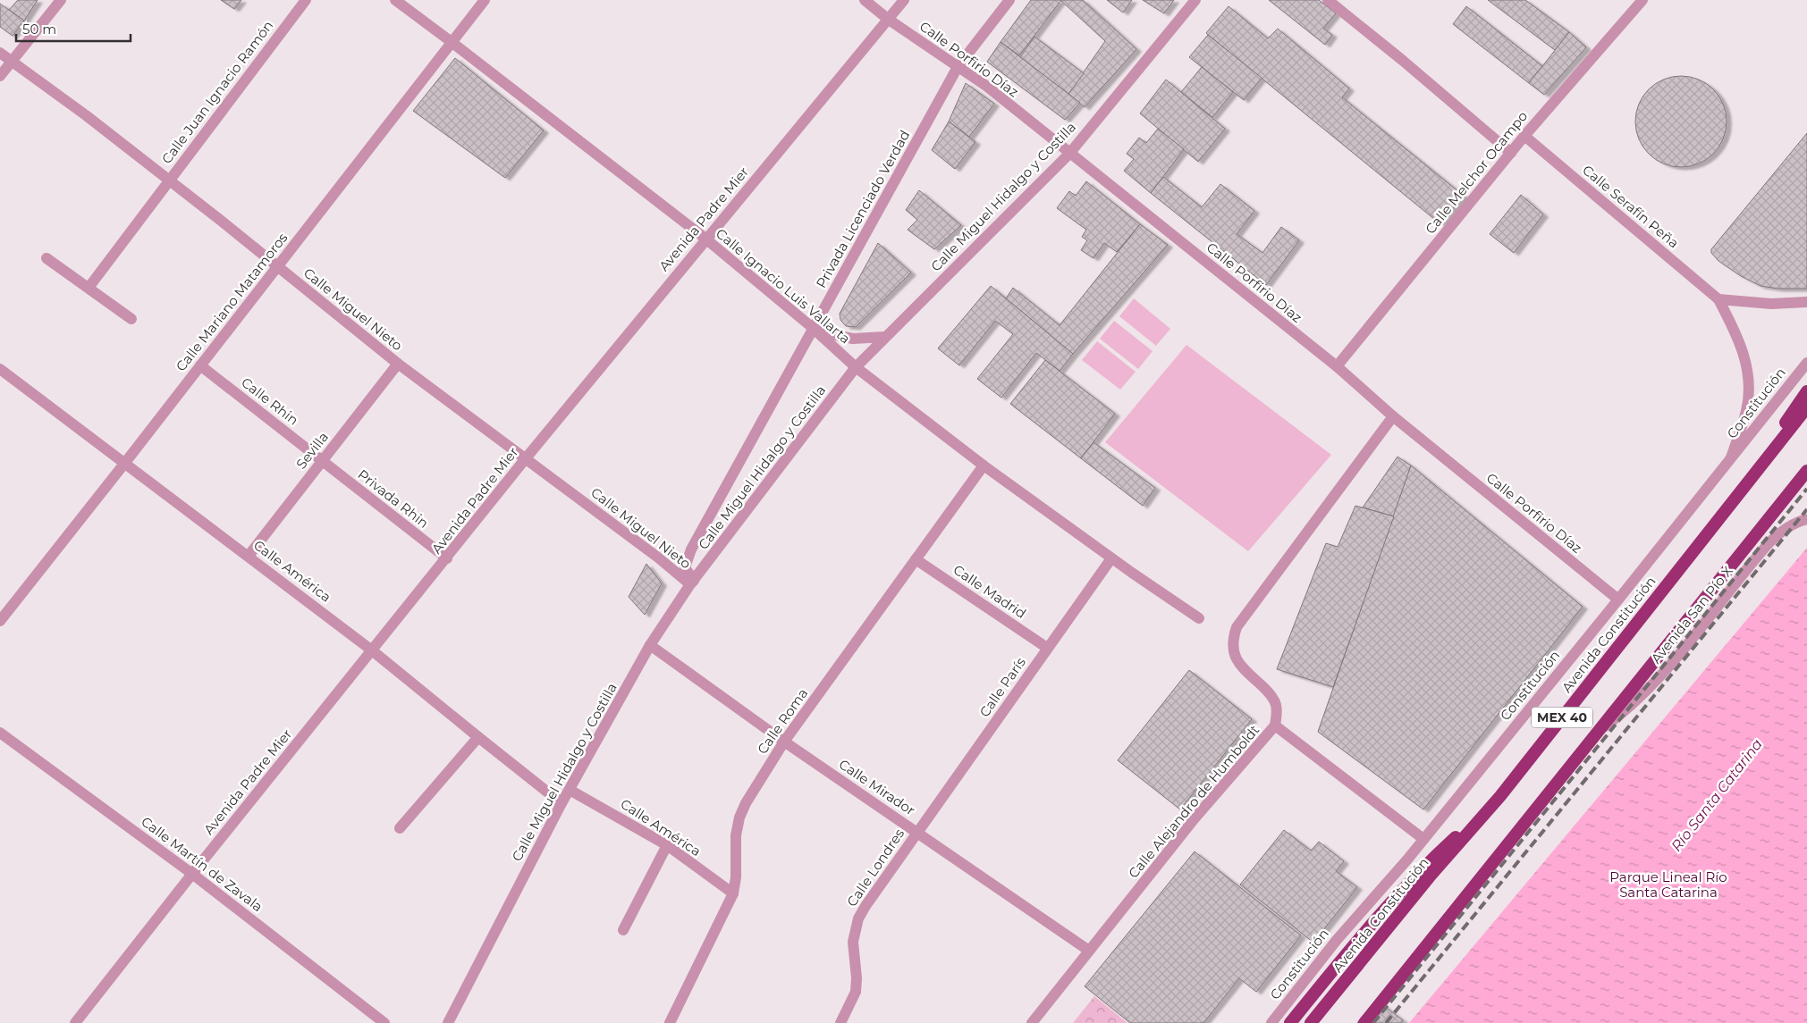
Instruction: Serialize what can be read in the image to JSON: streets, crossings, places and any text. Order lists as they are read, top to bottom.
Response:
{
  "streets": {
    "highway": ["Avenida Constitución", "MEX 40"],
    "street": [
      "Calle Porfirio Díaz",
      "Calle Juan Ignacio Ramón",
      "Calle Melchor Ocampo",
      "Calle Miguel Hidalgo y Costilla",
      "Calle Serafín Peña",
      "Privada Licenciado Verdad",
      "Avenida Padre Mier",
      "Calle Ignacio Luis Vallarta",
      "Calle Mariano Matamoros",
      "Calle Miguel Nieto",
      "Calle Rhin",
      "Constitución",
      "Sevilla",
      "Privada Rhin",
      "Calle América",
      "Calle Madrid",
      "Avenida San Pío X",
      "Calle París",
      "Calle Roma",
      "Calle Mirador",
      "Calle Alejandro de Humboldt",
      "Calle Martín de Zavala",
      "Calle Londres"
    ]
  },
  "crossings": [
    ["Calle Porfirio Díaz", "Calle Melchor Ocampo"],
    ["Calle Porfirio Díaz", "Calle Miguel Hidalgo y Costilla"],
    ["Calle Porfirio Díaz", "Privada Licenciado Verdad"],
    ["Calle Porfirio Díaz", "Avenida Padre Mier"],
    ["Calle Porfirio Díaz", "Constitución"],
    ["Calle Porfirio Díaz", "Calle Alejandro de Humboldt"],
    ["Calle Juan Ignacio Ramón", "Calle Miguel Nieto"],
    ["Calle Melchor Ocampo", "Calle Serafín Peña"],
    ["Calle Miguel Hidalgo y Costilla", "Privada Licenciado Verdad"],
    ["Calle Miguel Hidalgo y Costilla", "Calle Ignacio Luis Vallarta"],
    ["Calle Miguel Hidalgo y Costilla", "Calle Miguel Nieto"],
    ["Calle Miguel Hidalgo y Costilla", "Calle América"],
    ["Calle Miguel Hidalgo y Costilla", "Calle Mirador"],
    ["Calle Serafín Peña", "Constitución"],
    ["Privada Licenciado Verdad", "Calle Ignacio Luis Vallarta"],
    ["Privada Licenciado Verdad", "Calle Miguel Nieto"],
    ["Avenida Padre Mier", "Calle Ignacio Luis Vallarta"],
    ["Avenida Padre Mier", "Calle Miguel Nieto"],
    ["Avenida Padre Mier", "Privada Rhin"],
    ["Avenida Padre Mier", "Calle América"],
    ["Avenida Padre Mier", "Calle Martín de Zavala"],
    ["Calle Ignacio Luis Vallarta", "Calle Mariano Matamoros"],
    ["Calle Ignacio Luis Vallarta", "Calle París"],
    ["Calle Ignacio Luis Vallarta", "Calle Roma"],
    ["Calle Mariano Matamoros", "Calle Miguel Nieto"],
    ["Calle Mariano Matamoros", "Calle Rhin"],
    ["Calle Mariano Matamoros", "Calle América"],
    ["Calle Miguel Nieto", "Sevilla"],
    ["Calle Rhin", "Sevilla"],
    ["Calle Rhin", "Privada Rhin"],
    ["Sevilla", "Privada Rhin"],
    ["Sevilla", "Calle América"],
    ["Calle América", "Calle Roma"],
    ["Calle Madrid", "Calle París"],
    ["Calle Madrid", "Calle Roma"],
    ["Avenida San Pío X", "MEX 40"],
    ["Calle París", "Calle Mirador"],
    ["Calle París", "Calle Londres"],
    ["Calle Roma", "Calle Mirador"],
    ["Calle Mirador", "Calle Alejandro de Humboldt"],
    ["Calle Mirador", "Calle Londres"]
  ],
  "water": ["Río Santa Catarina"],
  "parks": ["Parque Lineal Río Santa Catarina"],
  "scale_bar": "50 m"
}
